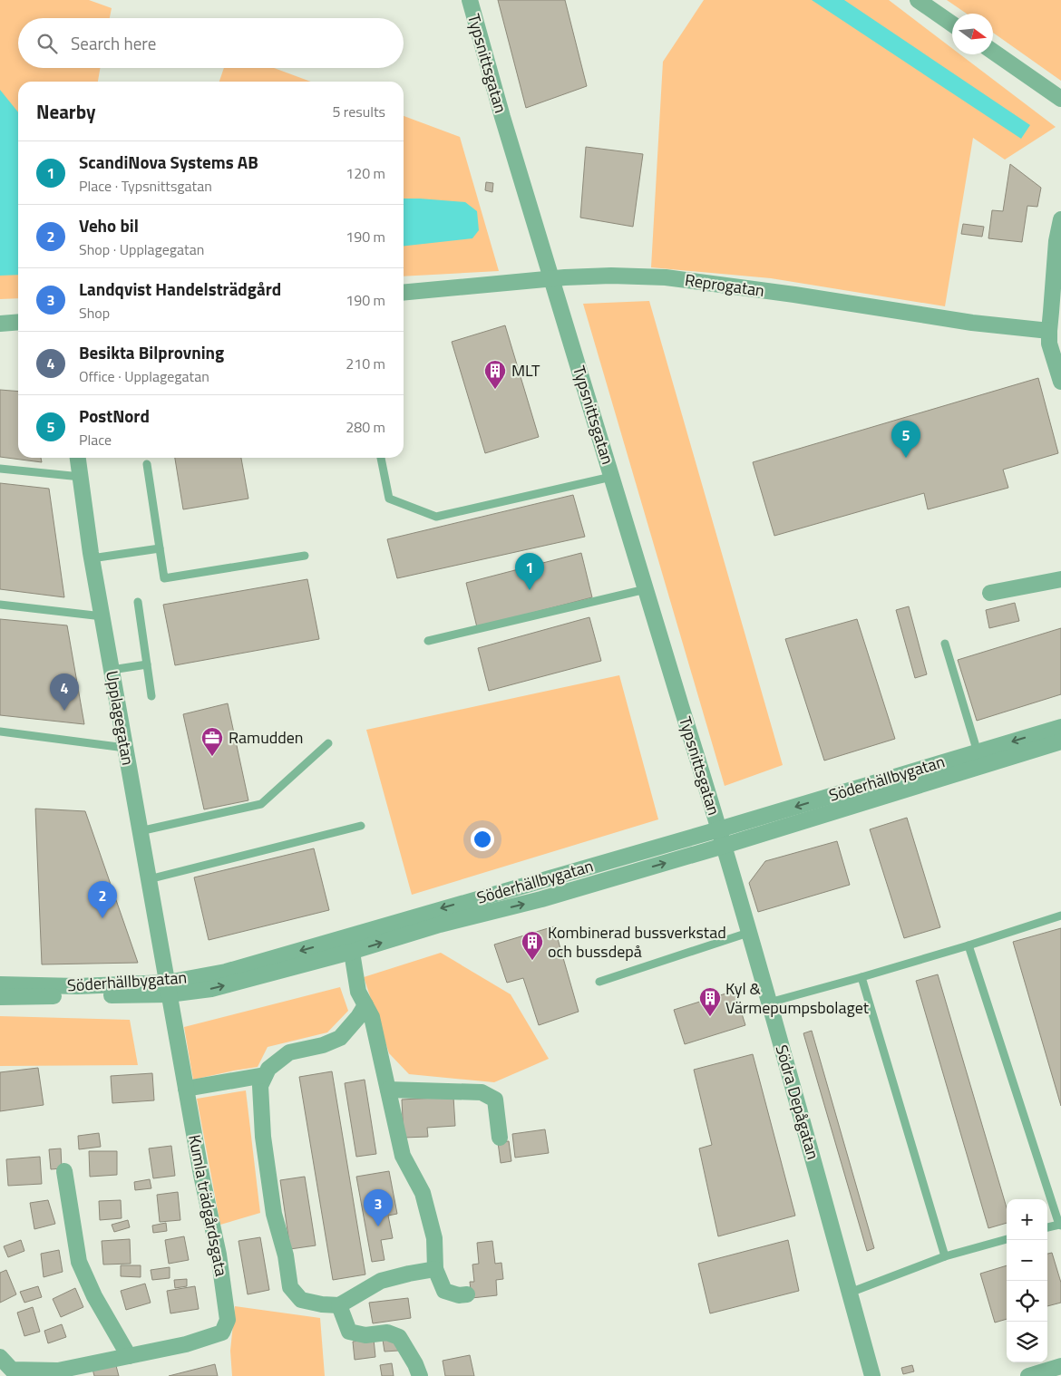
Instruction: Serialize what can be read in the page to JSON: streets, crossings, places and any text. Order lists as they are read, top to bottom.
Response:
{
  "streets": {
    "street": [
      "Typsnittsgatan",
      "Reprogatan",
      "Upplagegatan",
      "Söderhällbygatan",
      "Södra Depågatan",
      "Kumla trädgårdsgata"
    ]
  },
  "crossings": [
    ["Typsnittsgatan", "Reprogatan"],
    ["Typsnittsgatan", "Söderhällbygatan"],
    ["Typsnittsgatan", "Södra Depågatan"],
    ["Upplagegatan", "Söderhällbygatan"],
    ["Upplagegatan", "Kumla trädgårdsgata"],
    ["Söderhällbygatan", "Södra Depågatan"],
    ["Söderhällbygatan", "Kumla trädgårdsgata"]
  ],
  "places": {
    "building": ["MLT", "Kombinerad bussverkstad och bussdepå", "Kyl & Värmepumpsbolaget"],
    "office": ["Ramudden"]
  },
  "north": "right",
  "page": {
    "search": "Search here",
    "heading": ["Nearby", "5 results"],
    "list": [
      {
        "mark": "1",
        "name": "ScandiNova Systems AB",
        "note": "Place · Typsnittsgatan",
        "value": "120 m"
      },
      {
        "mark": "2",
        "name": "Veho bil",
        "note": "Shop · Upplagegatan",
        "value": "190 m"
      },
      {
        "mark": "3",
        "name": "Landqvist Handelsträdgård",
        "note": "Shop",
        "value": "190 m"
      },
      {
        "mark": "4",
        "name": "Besikta Bilprovning",
        "note": "Office · Upplagegatan",
        "value": "210 m"
      },
      {
        "mark": "5",
        "name": "PostNord",
        "note": "Place",
        "value": "280 m"
      }
    ],
    "pins": [
      "5",
      "1",
      "4",
      "2",
      "3"
    ],
    "map_buttons": ["+", "−"]
  }
}
